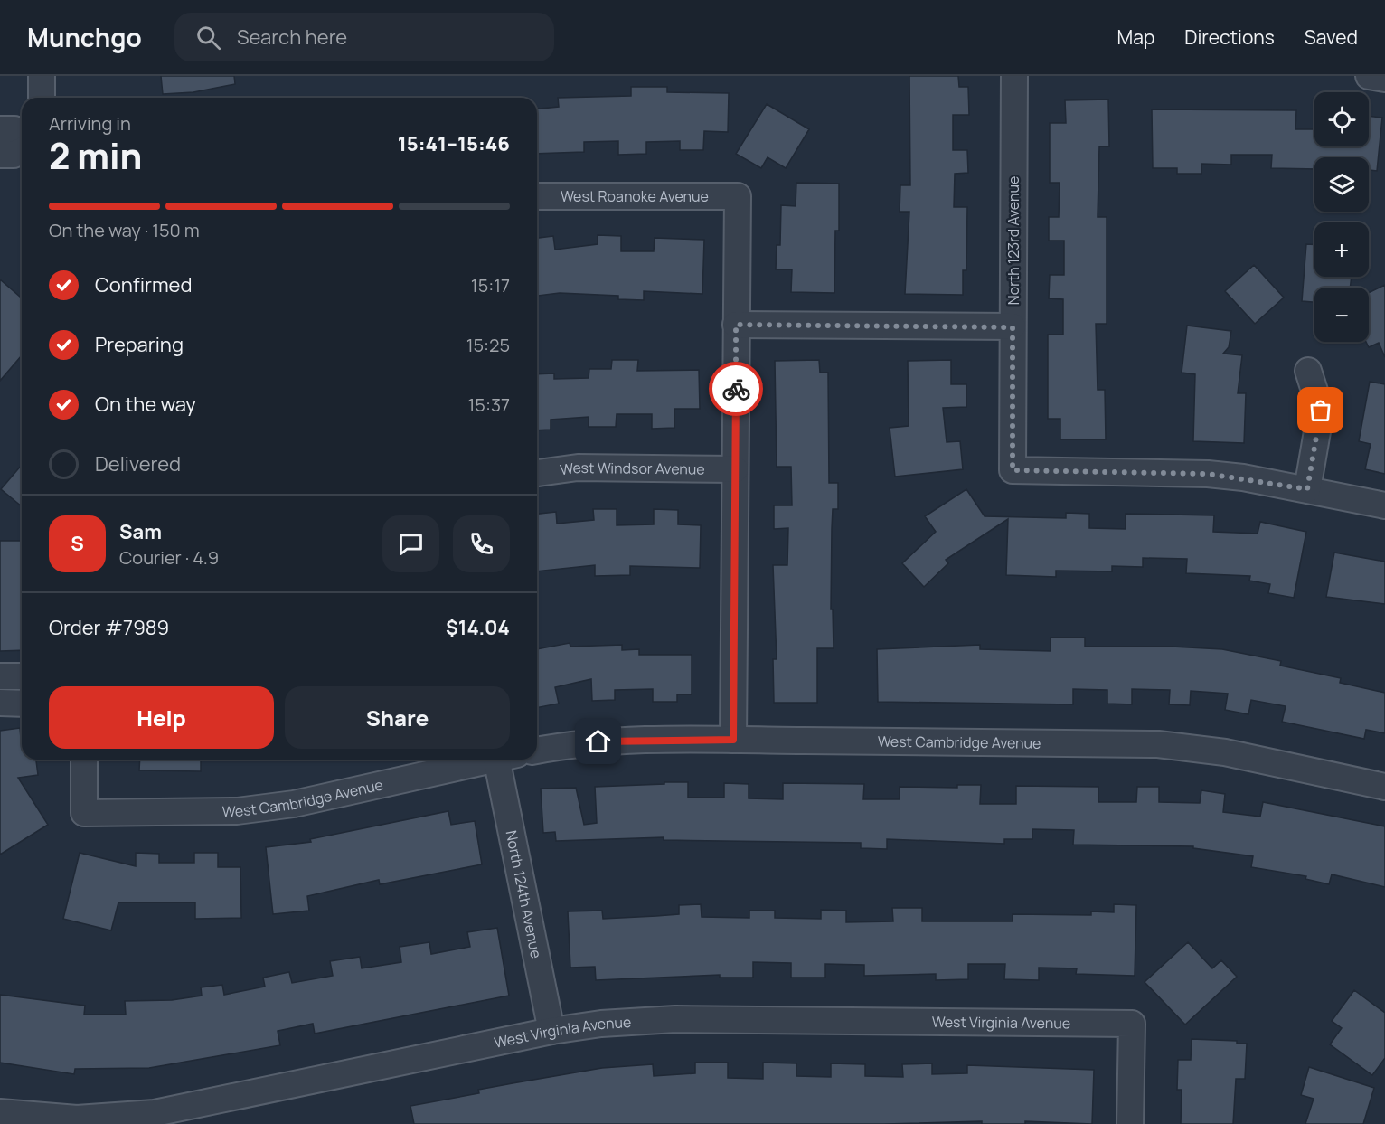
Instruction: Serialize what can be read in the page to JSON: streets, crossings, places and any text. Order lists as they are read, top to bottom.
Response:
{
  "streets": {
    "street": [
      "West Roanoke Avenue",
      "North 123rd Avenue",
      "West Windsor Avenue",
      "West Cambridge Avenue",
      "North 124th Avenue",
      "West Virginia Avenue"
    ]
  },
  "crossings": [
    ["North 124th Avenue", "West Virginia Avenue"]
  ],
  "page": {
    "header": "Munchgo",
    "search": "Search here",
    "nav": ["Map", "Directions", "Saved"],
    "map_buttons": ["+", "−"],
    "heading": ["2 min", "Arriving in", "15:41–15:46"],
    "panel": [
      "Sam",
      "Courier · 4.9",
      "Order #7989",
      "$14.04"
    ],
    "bar": "On the way · 150 m",
    "list": [
      ["Confirmed", "15:17"],
      ["Preparing", "15:25"],
      ["On the way", "15:37"],
      "Delivered"
    ],
    "round": "S",
    "buttons": ["Help", "Share"]
  }
}
